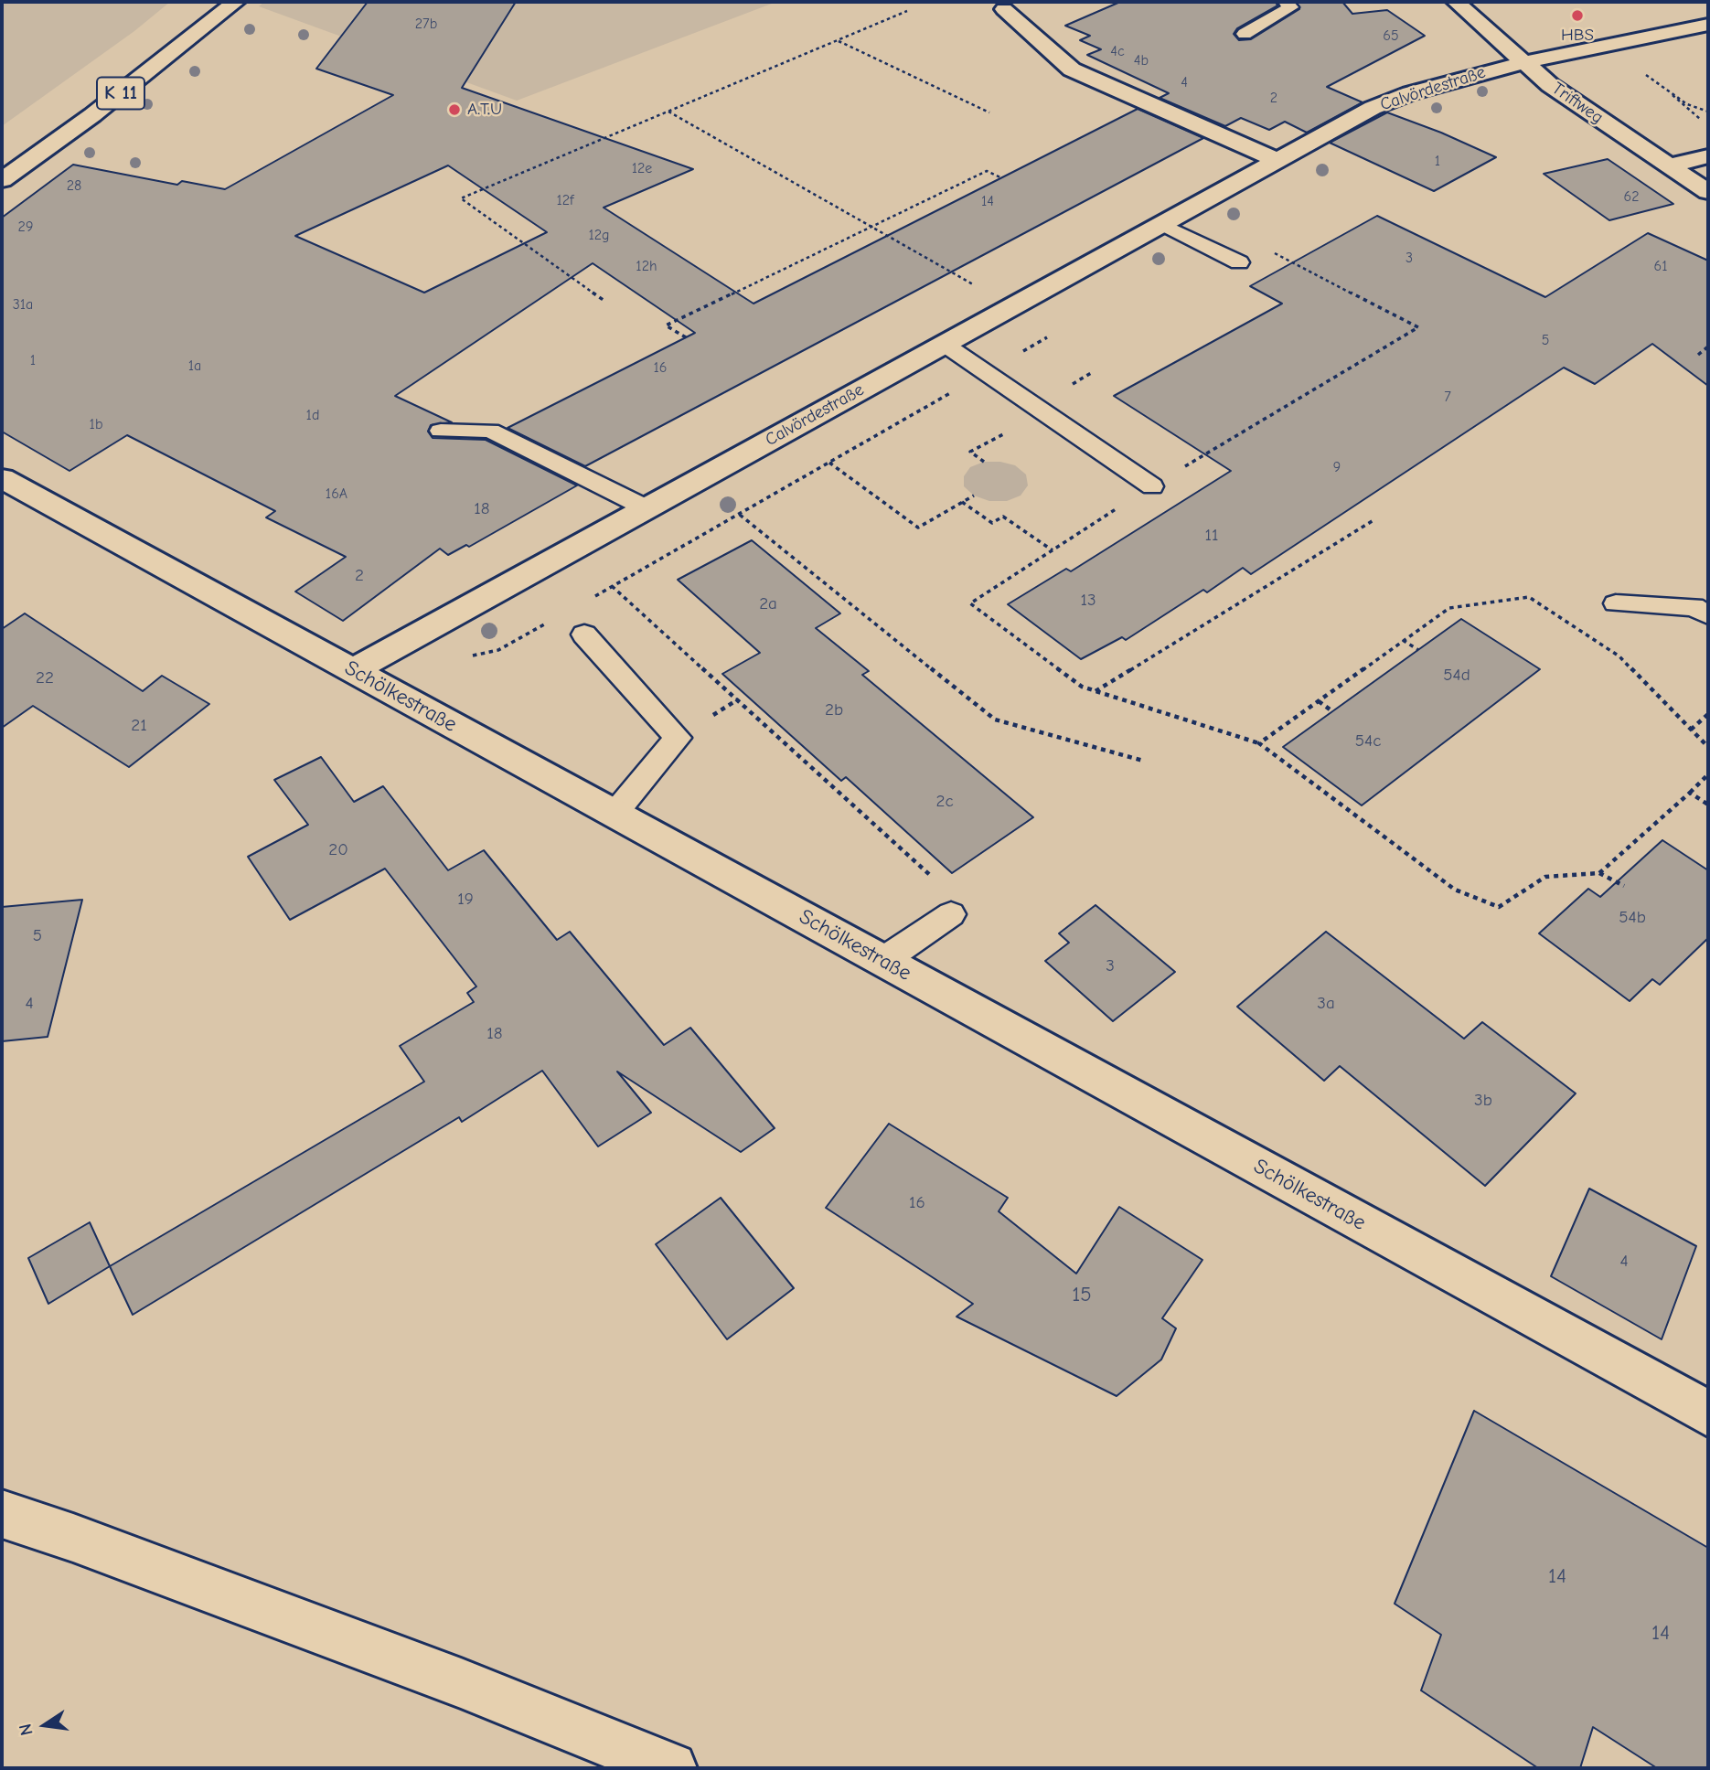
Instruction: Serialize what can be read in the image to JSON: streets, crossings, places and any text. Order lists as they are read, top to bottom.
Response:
{
  "streets": {
    "main road": [
      "Calvördestraße",
      "K 11",
      "Triftweg",
      "Schölkestraße"
    ]
  },
  "crossings": [
    ["Calvördestraße", "Triftweg"],
    ["Calvördestraße", "Schölkestraße"]
  ],
  "places": ["HBS", "A.T.U"],
  "house_numbers": [
    "27b",
    "65",
    "4c",
    "4b",
    "4",
    "2",
    "1",
    "12e",
    "28",
    "62",
    "12f",
    "14",
    "29",
    "12g",
    "3",
    "12h",
    "61",
    "31a",
    "5",
    "1",
    "1a",
    "16",
    "7",
    "1d",
    "1b",
    "9",
    "16A",
    "18",
    "11",
    "2",
    "13",
    "2a",
    "54d",
    "22",
    "2b",
    "21",
    "54c",
    "2c",
    "20",
    "19",
    "54b",
    "5",
    "3",
    "4",
    "3a",
    "18",
    "3b",
    "16",
    "4",
    "15",
    "14",
    "14"
  ],
  "north": "left"
}
